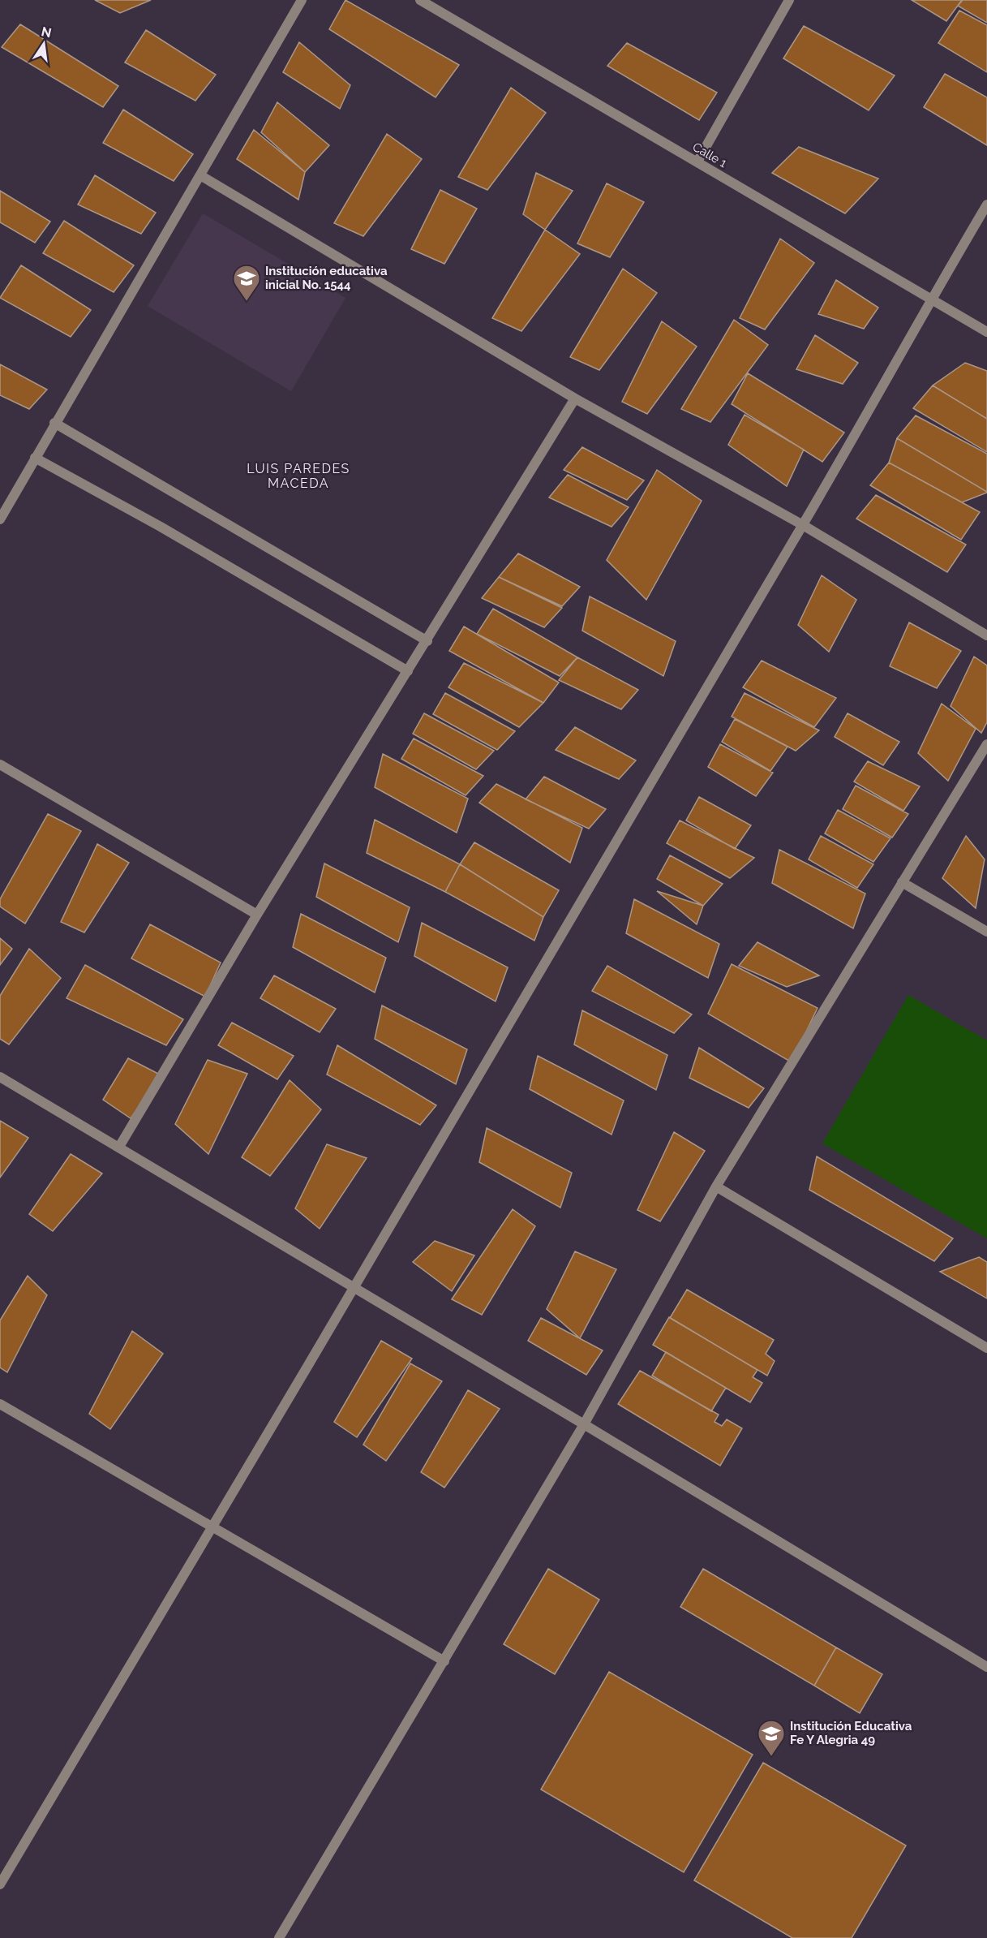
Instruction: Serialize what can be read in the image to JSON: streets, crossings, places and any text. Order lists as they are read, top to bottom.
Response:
{
  "streets": {
    "street": ["Calle 1"]
  },
  "districts": ["LUIS PAREDES MACEDA"],
  "places": {
    "school or university": ["Institución educativa inicial No. 1544", "Institución Educativa Fe Y Alegria 49"]
  },
  "north": "top"
}
